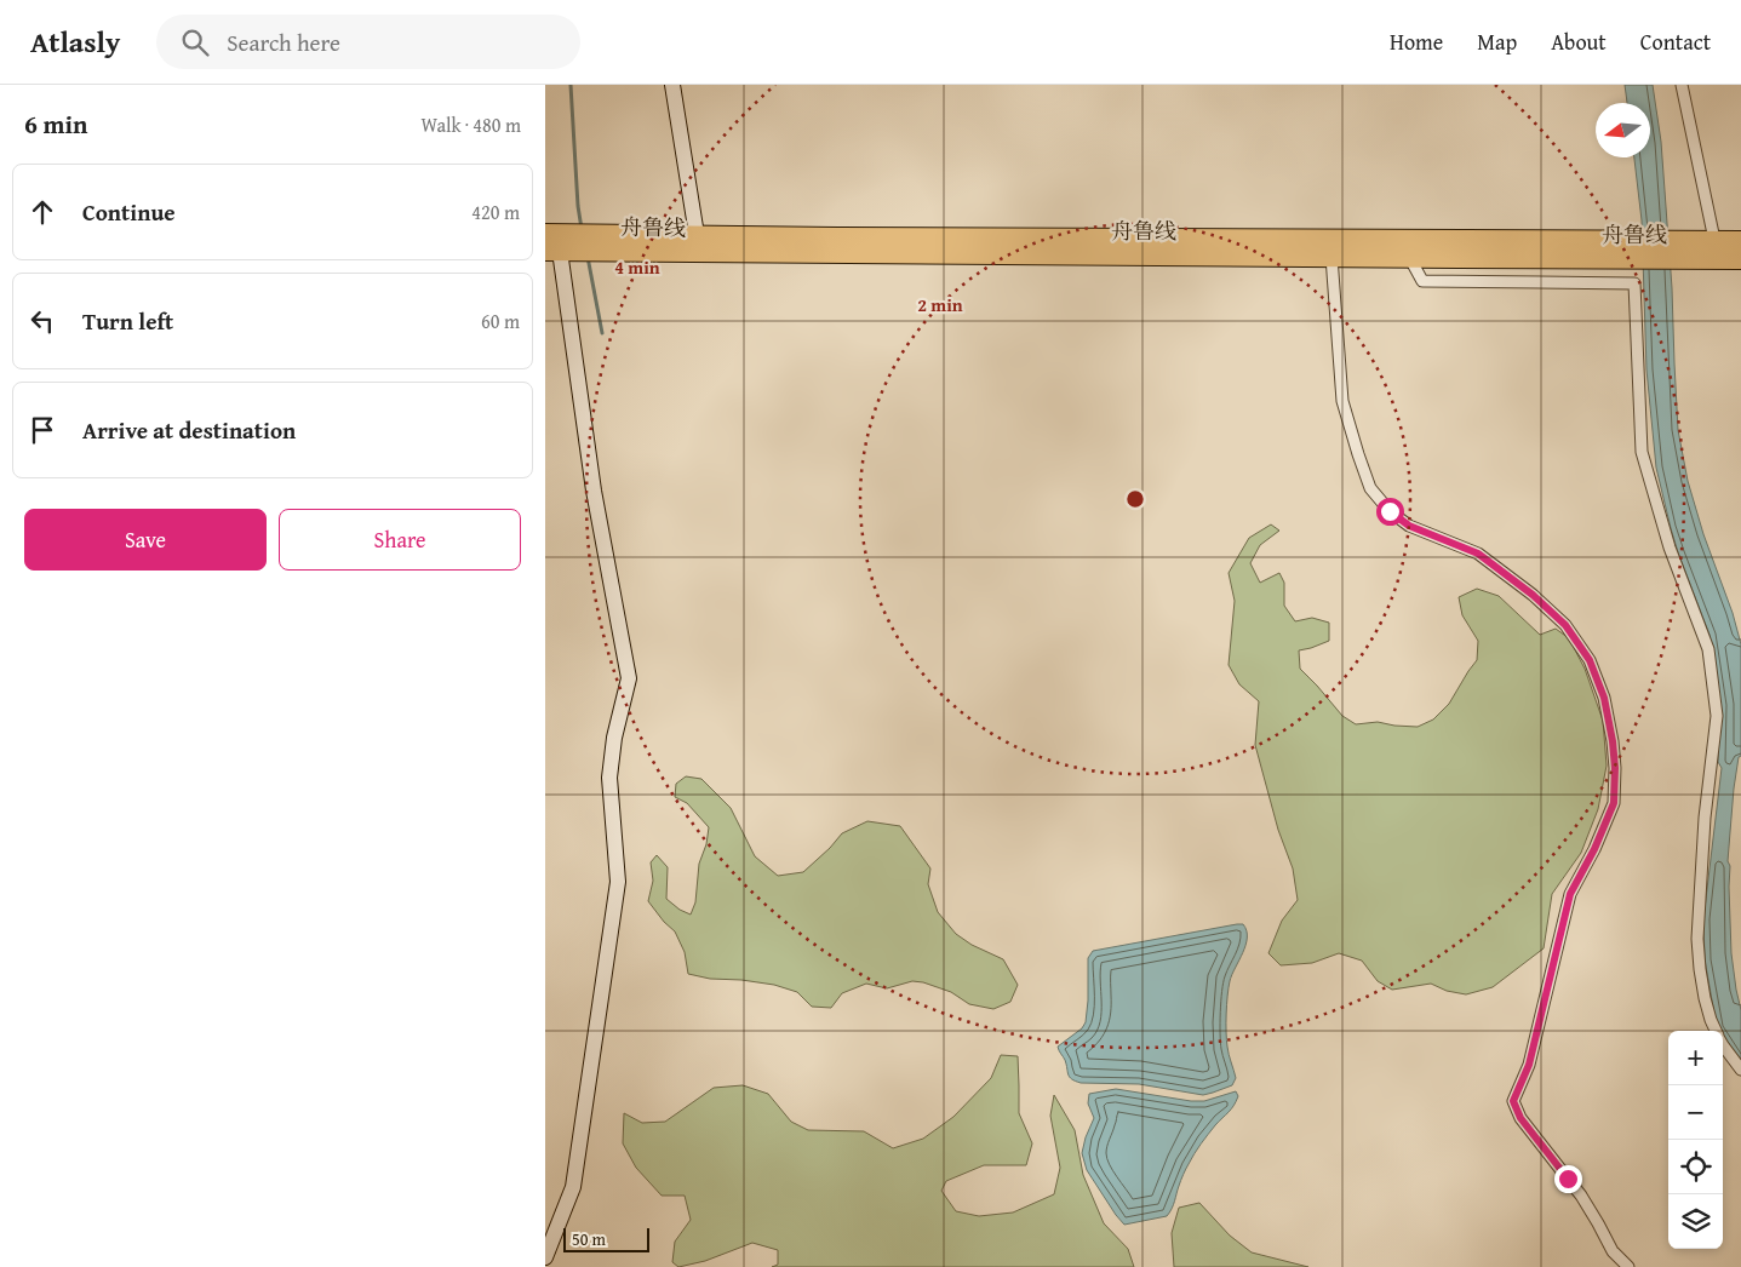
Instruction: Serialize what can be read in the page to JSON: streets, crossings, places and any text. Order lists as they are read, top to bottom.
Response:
{
  "streets": {
    "highway": ["舟鲁线"]
  },
  "scale_bar": "50 m",
  "north": "left",
  "page": {
    "header": "Atlasly",
    "search": "Search here",
    "nav": [
      "Home",
      "Map",
      "About",
      "Contact"
    ],
    "heading": ["6 min", "Walk · 480 m"],
    "list": [
      ["Continue", "420 m"],
      ["Turn left", "60 m"],
      "Arrive at destination"
    ],
    "buttons": ["Save", "Share"],
    "map_buttons": ["+", "−"],
    "scale": "50 m"
  },
  "rings": ["4 min", "2 min"]
}
